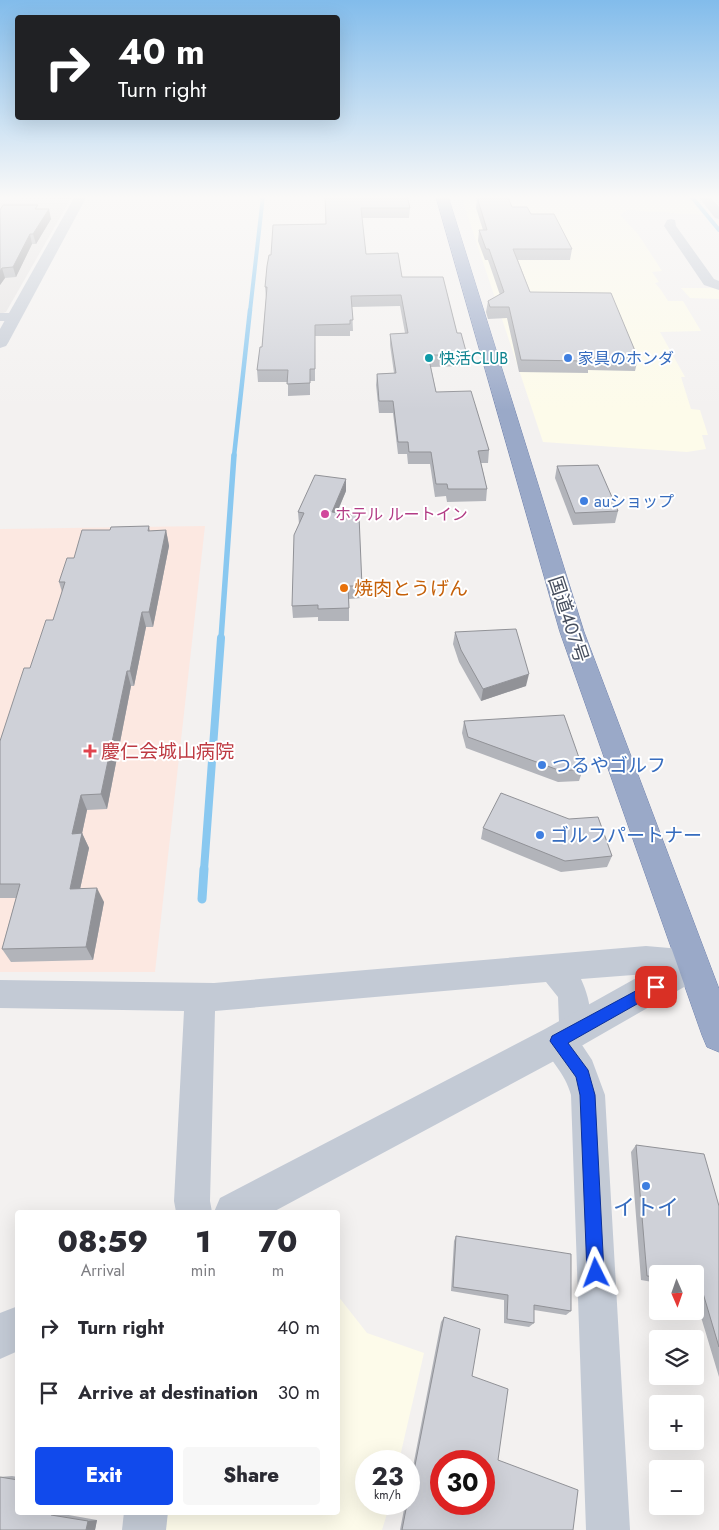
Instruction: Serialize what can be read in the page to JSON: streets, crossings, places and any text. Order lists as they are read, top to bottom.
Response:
{
  "streets": {
    "highway": ["国道407号"]
  },
  "places": {
    "other": [
      "快活CLUB",
      "家具のホンダ",
      "auショップ",
      "ホテル ルートイン",
      "焼肉とうげん",
      "つるやゴルフ",
      "ゴルフパートナー",
      "イトイ"
    ],
    "health": ["慶仁会城山病院"]
  },
  "north": "bottom",
  "page": {
    "turn": ["40 m", "Turn right"],
    "eta": [
      "08:59",
      "Arrival",
      "1",
      "min",
      "70",
      "m"
    ],
    "map_buttons": ["+", "−"],
    "list": [
      {
        "name": "Turn right",
        "value": "40 m"
      },
      {
        "name": "Arrive at destination",
        "value": "30 m"
      }
    ],
    "buttons": ["Exit", "Share"],
    "speed": "23 km/h",
    "limit": "30"
  }
}
